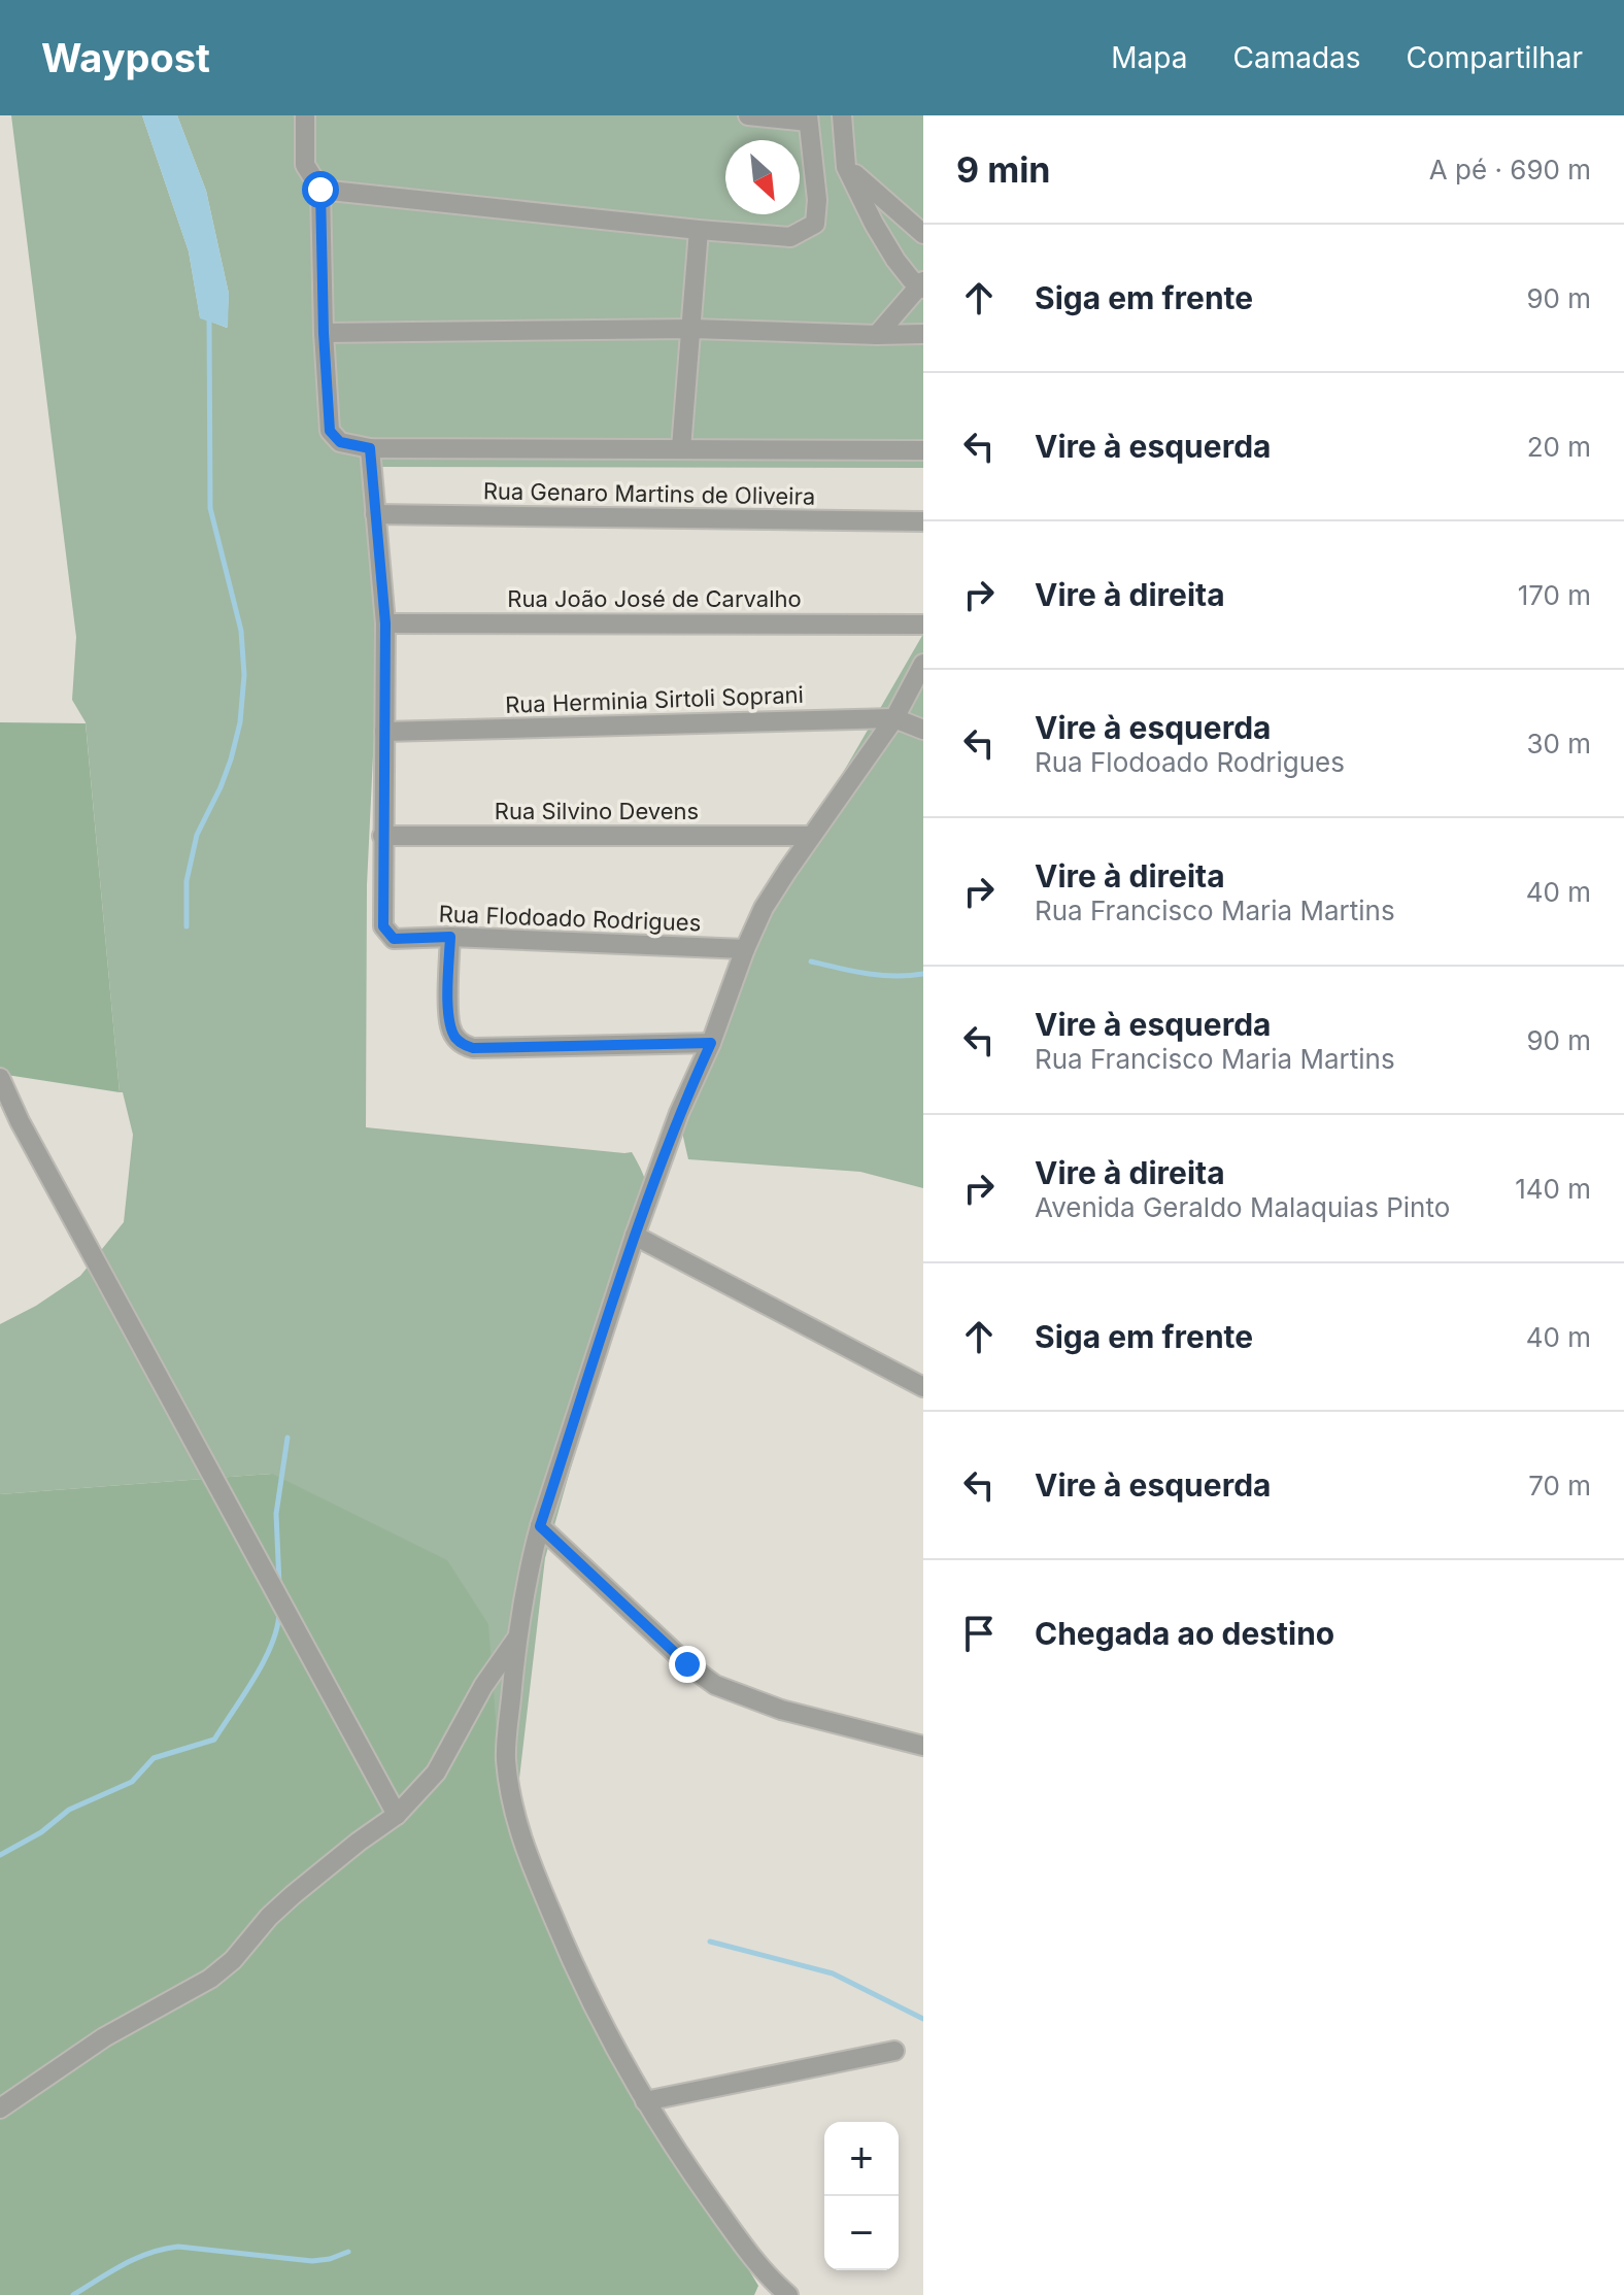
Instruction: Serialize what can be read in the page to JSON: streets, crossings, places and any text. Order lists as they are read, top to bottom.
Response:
{
  "streets": {
    "street": [
      "Rua Genaro Martins de Oliveira",
      "Rua João José de Carvalho",
      "Rua Herminia Sirtoli Soprani",
      "Rua Silvino Devens",
      "Rua Flodoado Rodrigues"
    ]
  },
  "crossings": [
    ["Rua Silvino Devens", "Rua Flodoado Rodrigues"]
  ],
  "north": "bottom right",
  "page": {
    "header": "Waypost",
    "nav": ["Mapa", "Camadas", "Compartilhar"],
    "heading": ["9 min", "A pé · 690 m"],
    "list": [
      ["Siga em frente", "90 m"],
      ["Vire à esquerda", "20 m"],
      ["Vire à direita", "170 m"],
      ["Vire à esquerda", "Rua Flodoado Rodrigues", "30 m"],
      ["Vire à direita", "Rua Francisco Maria Martins", "40 m"],
      ["Vire à esquerda", "Rua Francisco Maria Martins", "90 m"],
      ["Vire à direita", "Avenida Geraldo Malaquias Pinto", "140 m"],
      ["Siga em frente", "40 m"],
      ["Vire à esquerda", "70 m"],
      "Chegada ao destino"
    ],
    "map_buttons": ["+", "−"]
  }
}
